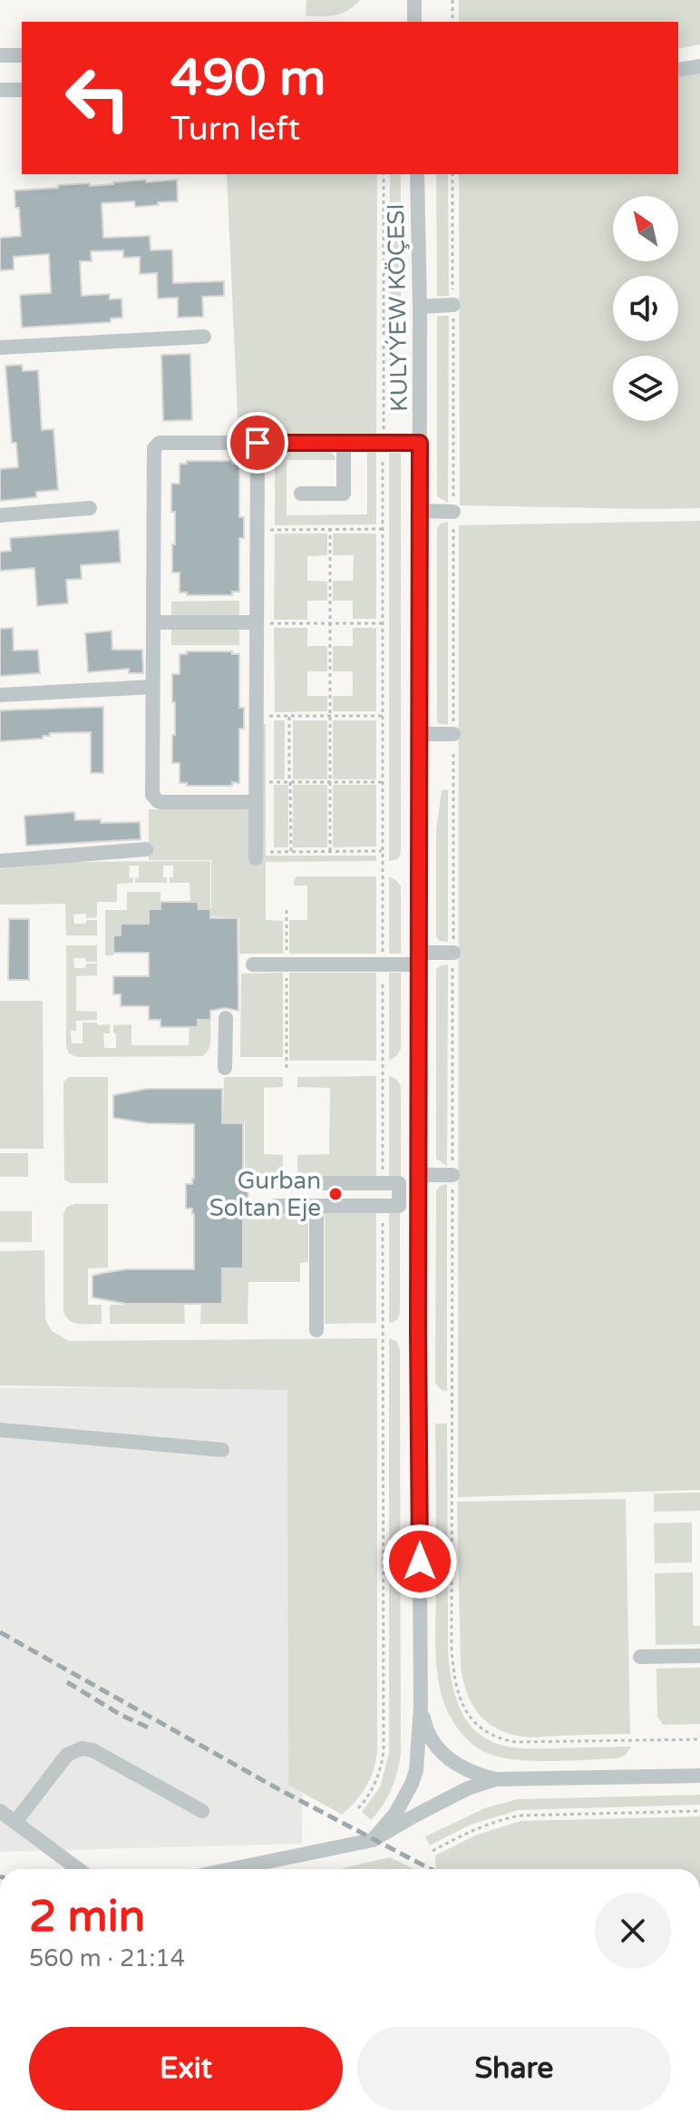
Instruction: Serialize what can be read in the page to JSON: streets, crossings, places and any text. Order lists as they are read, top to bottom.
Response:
{
  "streets": {
    "street": ["KULYÝEW KÖÇESI"]
  },
  "places": ["Gurban Soltan Eje"],
  "north": "top left",
  "page": {
    "turn": ["490 m", "Turn left"],
    "heading": ["2 min", "560 m · 21:14"],
    "buttons": ["Exit", "Share"]
  }
}
